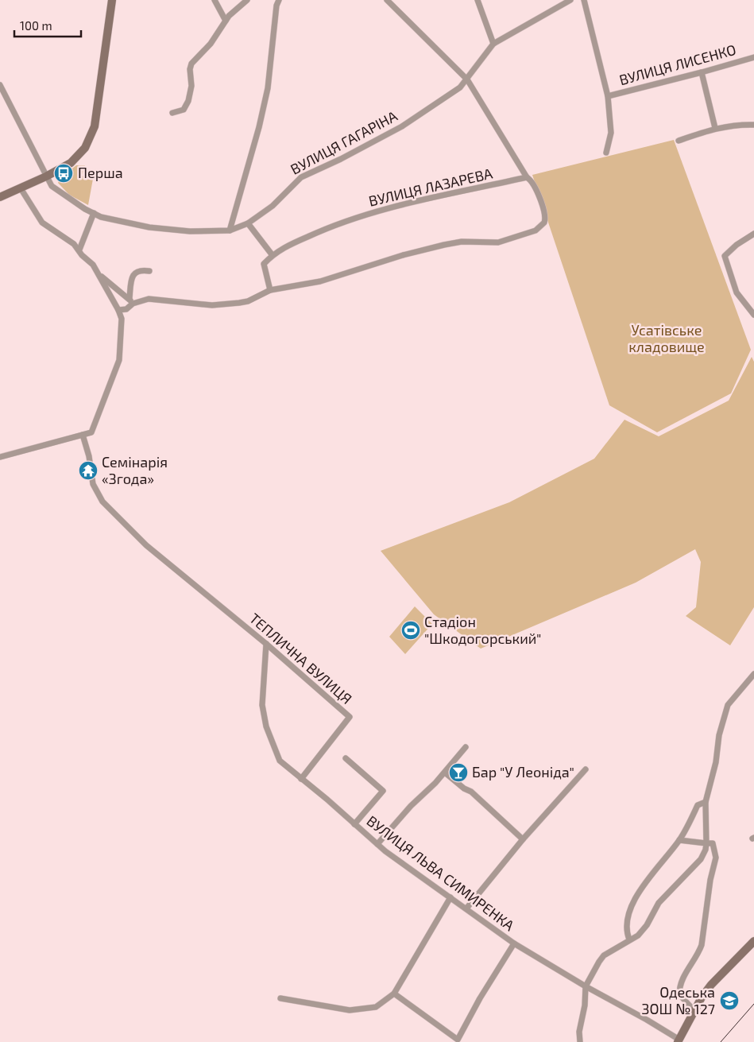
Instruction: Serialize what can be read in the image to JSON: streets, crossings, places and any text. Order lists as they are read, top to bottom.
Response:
{
  "streets": {
    "street": [
      "ВУЛИЦЯ ЛИСЕНКО",
      "ВУЛИЦЯ ГАГАРІНА",
      "ВУЛИЦЯ ЛАЗАРЕВА",
      "ТЕПЛИЧНА ВУЛИЦЯ",
      "ВУЛИЦЯ ЛЬВА СИМИРЕНКА"
    ]
  },
  "crossings": [
    ["ТЕПЛИЧНА ВУЛИЦЯ", "ВУЛИЦЯ ЛЬВА СИМИРЕНКА"]
  ],
  "parks": ["Усатівське кладовище"],
  "places": {
    "bus stop": ["Перша"],
    "temple": ["Семінарія «Згода»"],
    "sports": ["Стадіон \"Шкодогорський\""],
    "bar": ["Бар \"У Леоніда\""],
    "school or university": ["Одеська ЗОШ № 127"]
  },
  "scale_bar": "100 m"
}
